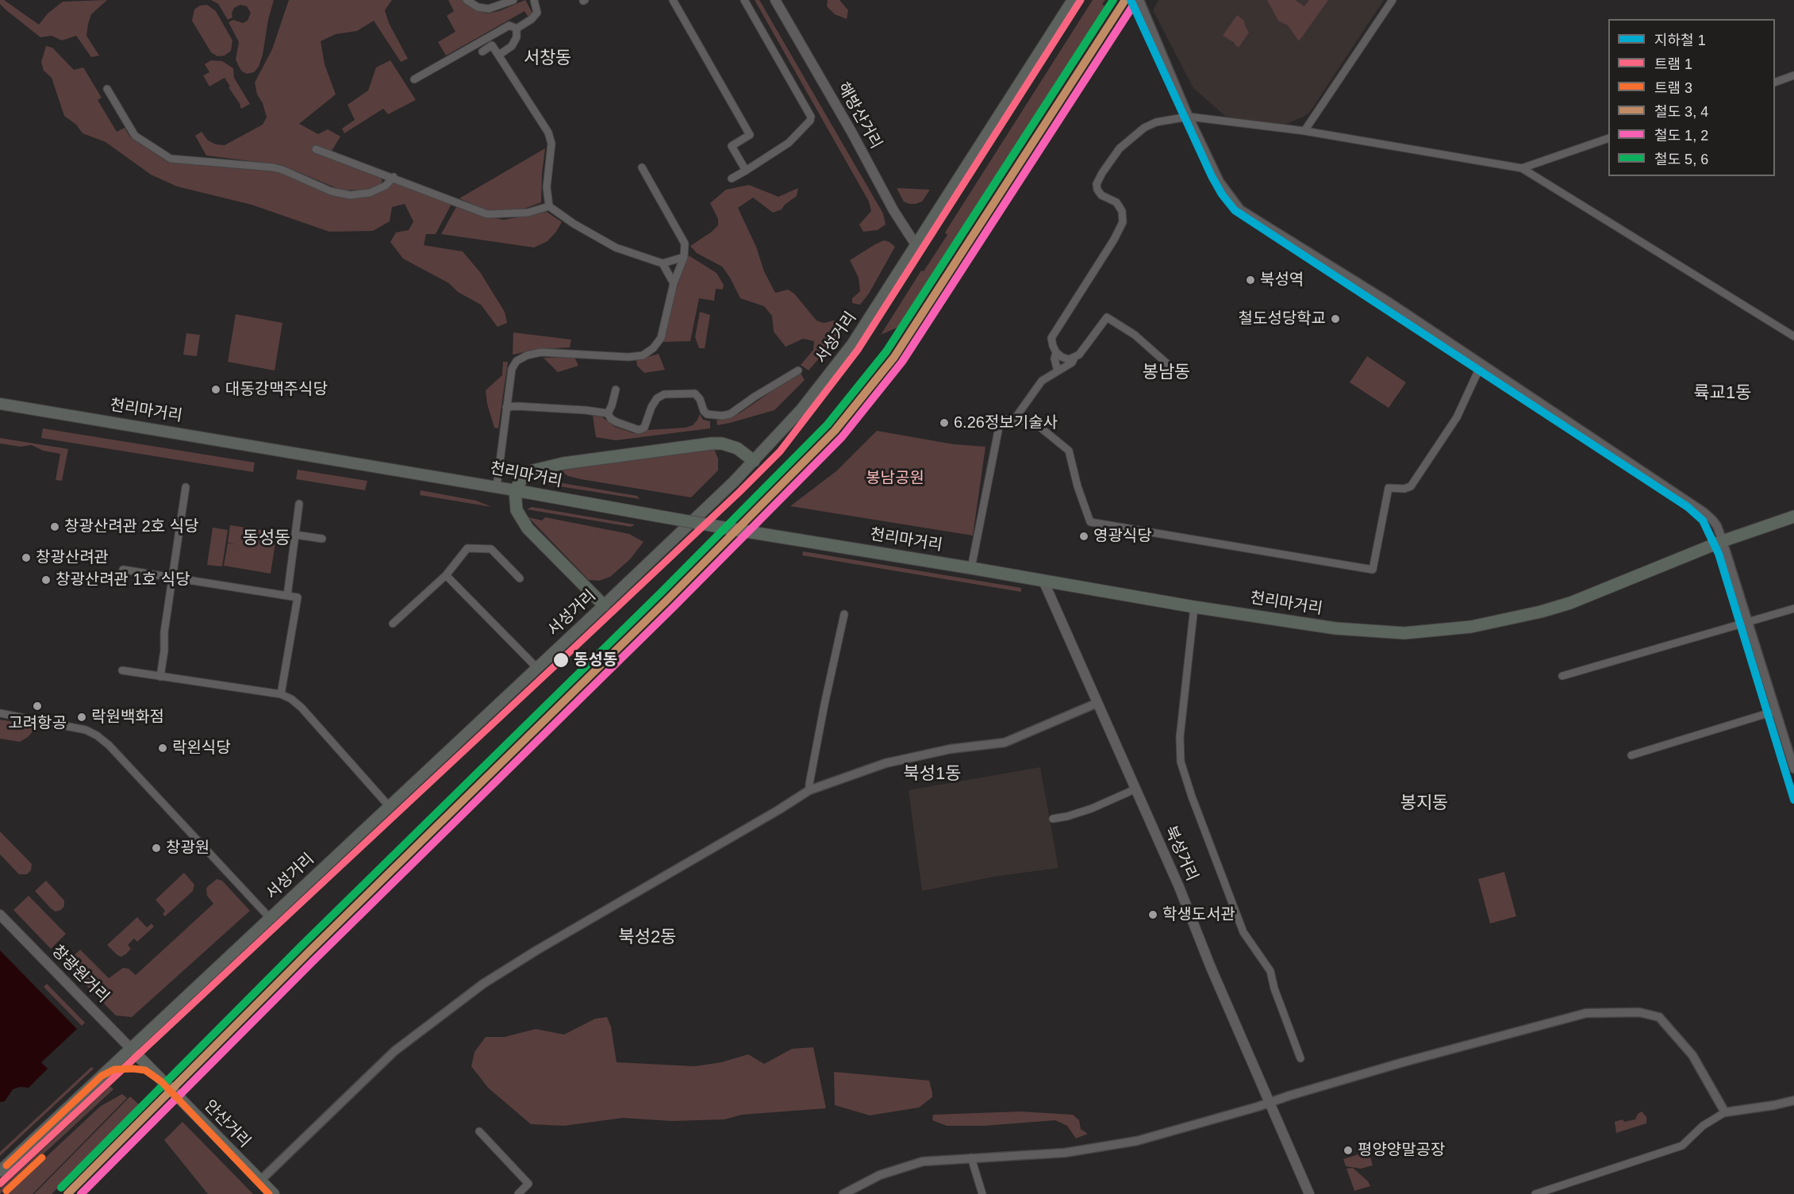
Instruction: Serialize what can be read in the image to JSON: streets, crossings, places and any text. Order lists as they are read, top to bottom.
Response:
{
  "streets": {
    "highway": ["천리마거리"],
    "main road": [
      "해방산거리",
      "서성거리",
      "북성거리",
      "창광원거리",
      "안산거리"
    ]
  },
  "crossings": [
    ["해방산거리", "서성거리"],
    ["서성거리", "창광원거리"],
    ["서성거리", "안산거리"],
    ["천리마거리", "북성거리"],
    ["창광원거리", "안산거리"]
  ],
  "districts": [
    "서창동",
    "봉남동",
    "륙교1동",
    "동성동",
    "북성1동",
    "봉지동",
    "북성2동"
  ],
  "parks": ["봉남공원"],
  "places": [
    "북성역",
    "철도성당학교",
    "대동강맥주식당",
    "6.26정보기술사",
    "창광산려관 2호 식당",
    "영광식당",
    "창광산려관",
    "창광산려관 1호 식당",
    "동성동",
    "고려항공",
    "락원백화점",
    "락왼식당",
    "창광원",
    "학생도서관",
    "평양양말공장"
  ],
  "lines": ["metro line 1", "tram line 1", "tram line 3"],
  "legend": [
    "지하철 1",
    "트램 1",
    "트램 3",
    "철도 3, 4",
    "철도 1, 2",
    "철도 5, 6"
  ]
}
